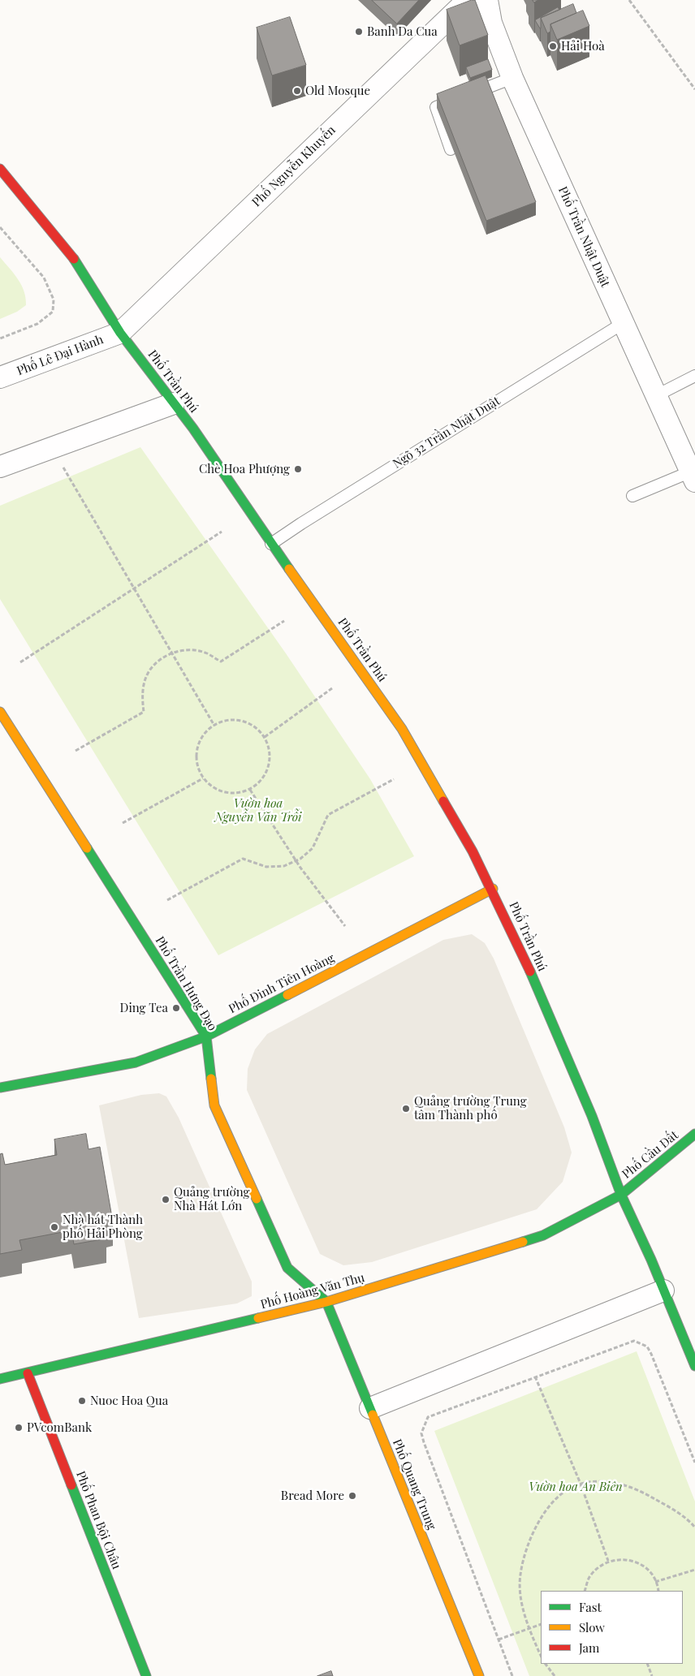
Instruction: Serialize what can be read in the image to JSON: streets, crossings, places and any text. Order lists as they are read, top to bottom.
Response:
{
  "streets": {
    "main road": [
      "Phố Trần Phú",
      "Phố Trần Hưng Đạo",
      "Phố Đinh Tiên Hoàng",
      "Phố Cầu Đất",
      "Phố Hoàng Văn Thụ",
      "Phố Quang Trung",
      "Phố Phan Bội Châu"
    ],
    "street": ["Phố Nguyễn Khuyến", "Phố Trần Nhật Duật", "Phố Lê Đại Hành"],
    "lane": ["Ngõ 32 Trần Nhật Duật"]
  },
  "crossings": [
    ["Phố Nguyễn Khuyến", "Phố Lê Đại Hành"],
    ["Phố Nguyễn Khuyến", "Phố Trần Phú"],
    ["Phố Trần Nhật Duật", "Ngõ 32 Trần Nhật Duật"],
    ["Phố Lê Đại Hành", "Phố Trần Phú"],
    ["Phố Trần Phú", "Ngõ 32 Trần Nhật Duật"],
    ["Phố Trần Phú", "Phố Đinh Tiên Hoàng"],
    ["Phố Trần Phú", "Phố Cầu Đất"],
    ["Phố Trần Phú", "Phố Hoàng Văn Thụ"],
    ["Phố Trần Hưng Đạo", "Phố Đinh Tiên Hoàng"],
    ["Phố Trần Hưng Đạo", "Phố Hoàng Văn Thụ"],
    ["Phố Trần Hưng Đạo", "Phố Quang Trung"],
    ["Phố Cầu Đất", "Phố Hoàng Văn Thụ"],
    ["Phố Hoàng Văn Thụ", "Phố Quang Trung"],
    ["Phố Hoàng Văn Thụ", "Phố Phan Bội Châu"]
  ],
  "parks": ["Vườn hoa Nguyễn Văn Trỗi", "Vườn hoa An Biên"],
  "places": [
    "Banh Da Cua",
    "Hải Hoà",
    "Old Mosque",
    "Chè Hoa Phượng",
    "Ding Tea",
    "Quảng trường Trung tâm Thành phố",
    "Quảng trường Nhà Hát Lớn",
    "Nhà hát Thành phố Hải Phòng",
    "Nuoc Hoa Qua",
    "PVcomBank",
    "Bread More"
  ],
  "legend": ["Fast", "Slow", "Jam"]
}
